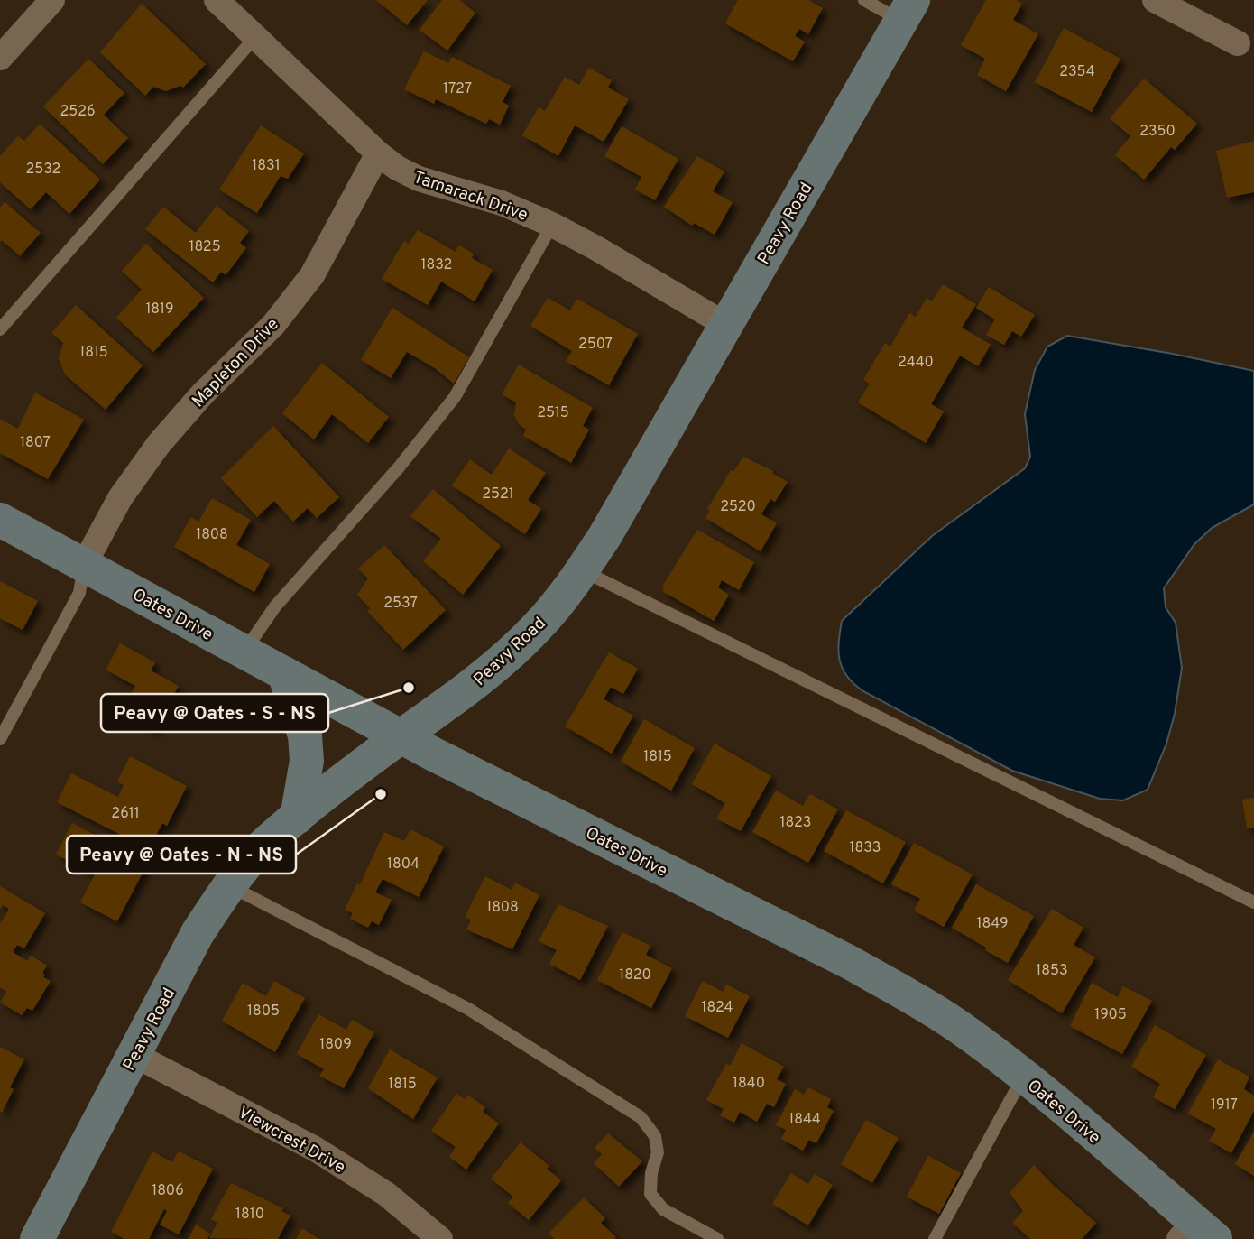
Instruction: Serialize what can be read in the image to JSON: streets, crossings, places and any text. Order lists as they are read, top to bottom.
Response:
{
  "streets": {
    "street": [
      "Tamarack Drive",
      "Peavy Road",
      "Mapleton Drive",
      "Oates Drive",
      "Viewcrest Drive"
    ]
  },
  "crossings": [
    ["Tamarack Drive", "Peavy Road"],
    ["Tamarack Drive", "Mapleton Drive"],
    ["Peavy Road", "Oates Drive"],
    ["Peavy Road", "Viewcrest Drive"],
    ["Mapleton Drive", "Oates Drive"]
  ],
  "places": ["Peavy @ Oates - S - NS", "Peavy @ Oates - N - NS"],
  "house_numbers": [
    "2354",
    "1727",
    "2526",
    "2350",
    "1831",
    "2532",
    "1825",
    "1832",
    "1819",
    "2507",
    "1815",
    "2440",
    "2515",
    "1807",
    "2521",
    "2520",
    "1808",
    "2537",
    "1815",
    "2611",
    "1823",
    "1833",
    "1804",
    "1808",
    "1849",
    "1853",
    "1820",
    "1824",
    "1805",
    "1905",
    "1809",
    "1840",
    "1815",
    "1917",
    "1844",
    "1806",
    "1810"
  ]
}
